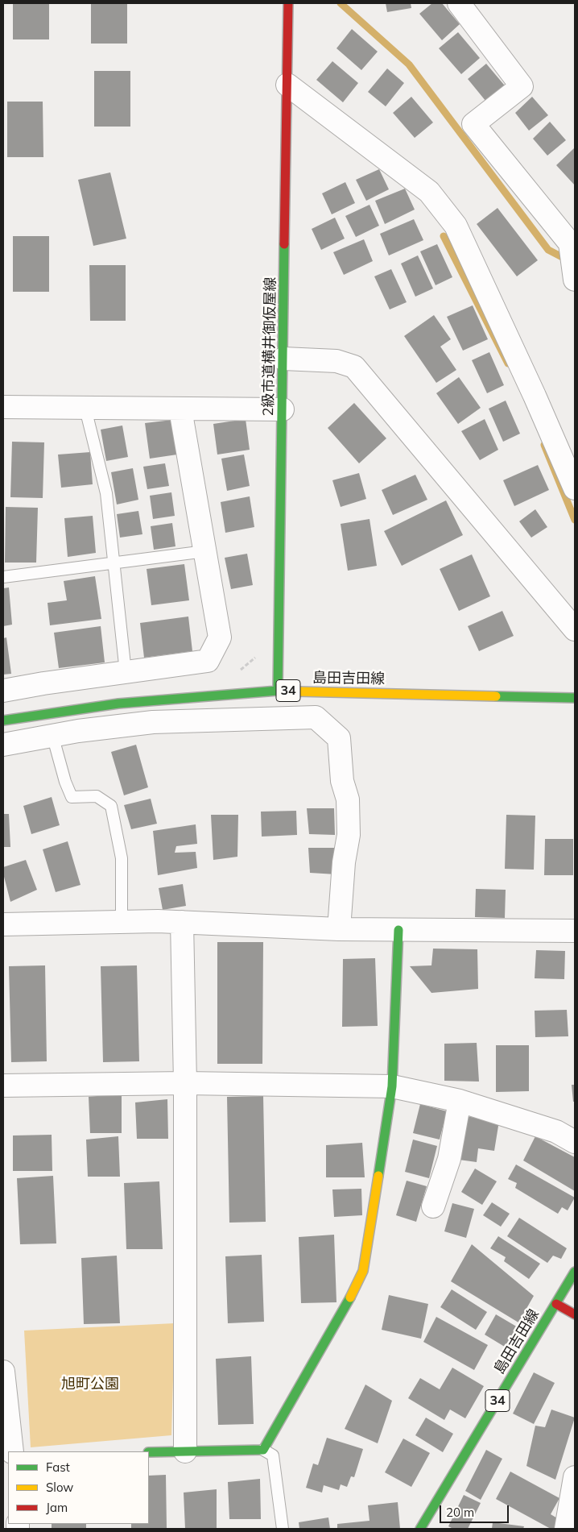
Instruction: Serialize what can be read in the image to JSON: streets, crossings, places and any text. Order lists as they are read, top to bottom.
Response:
{
  "streets": {
    "street": ["2級市道横井御仮屋線", "島田吉田線", "34"]
  },
  "crossings": [
    ["2級市道横井御仮屋線", "島田吉田線"]
  ],
  "parks": ["旭町公園"],
  "legend": ["Fast", "Slow", "Jam"],
  "scale_bar": "20 m"
}
